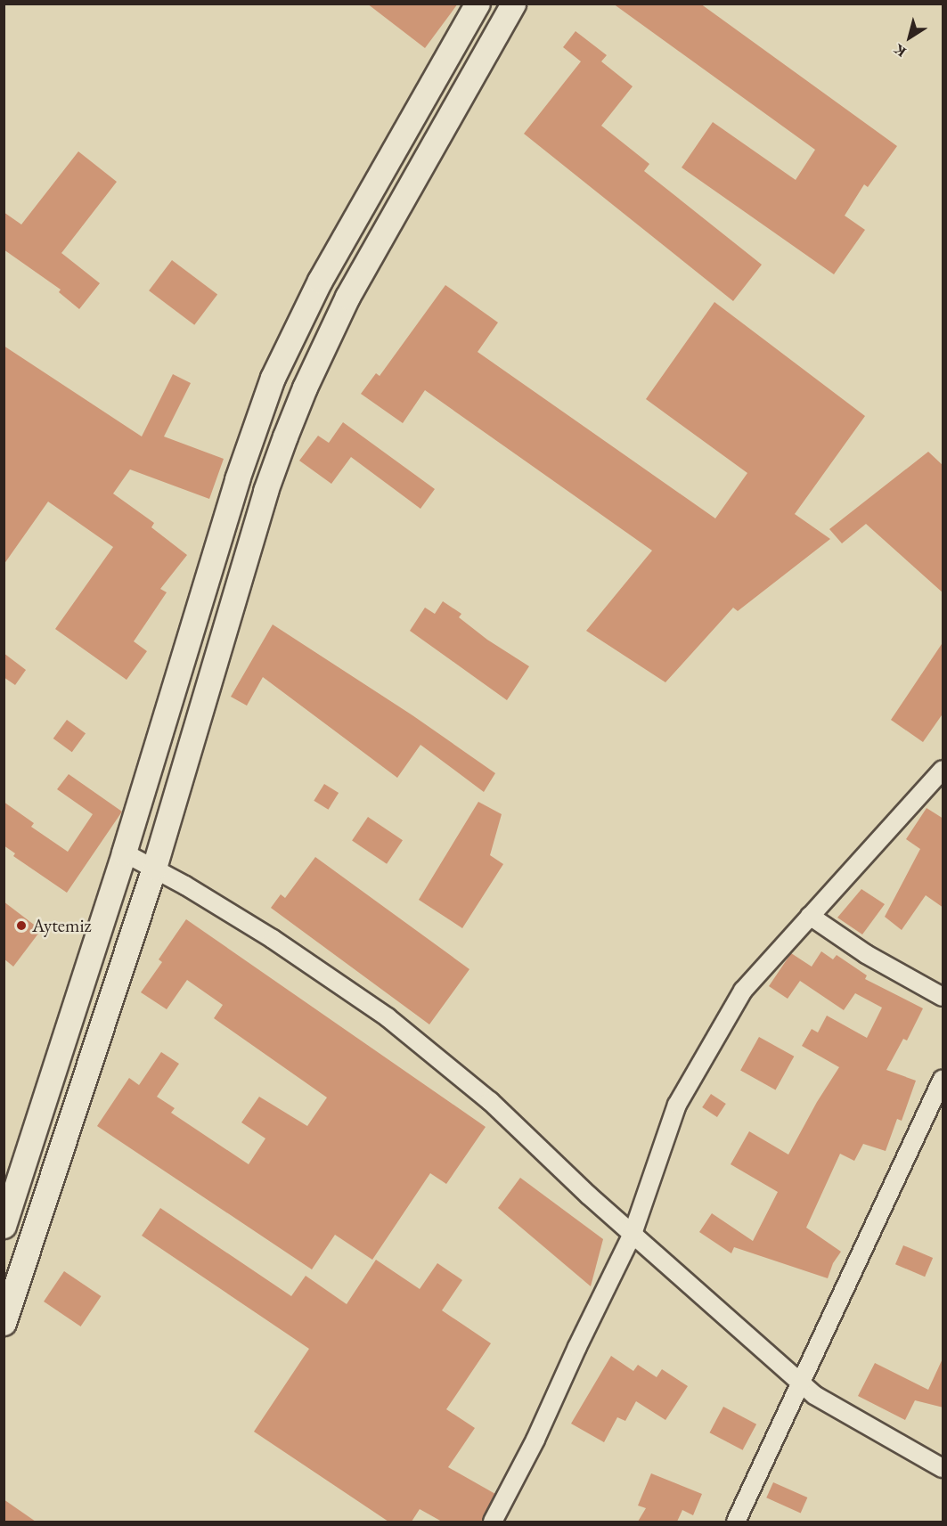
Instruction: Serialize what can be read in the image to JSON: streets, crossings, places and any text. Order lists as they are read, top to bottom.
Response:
{
  "places": ["Aytemiz"],
  "north": "bottom left"
}
